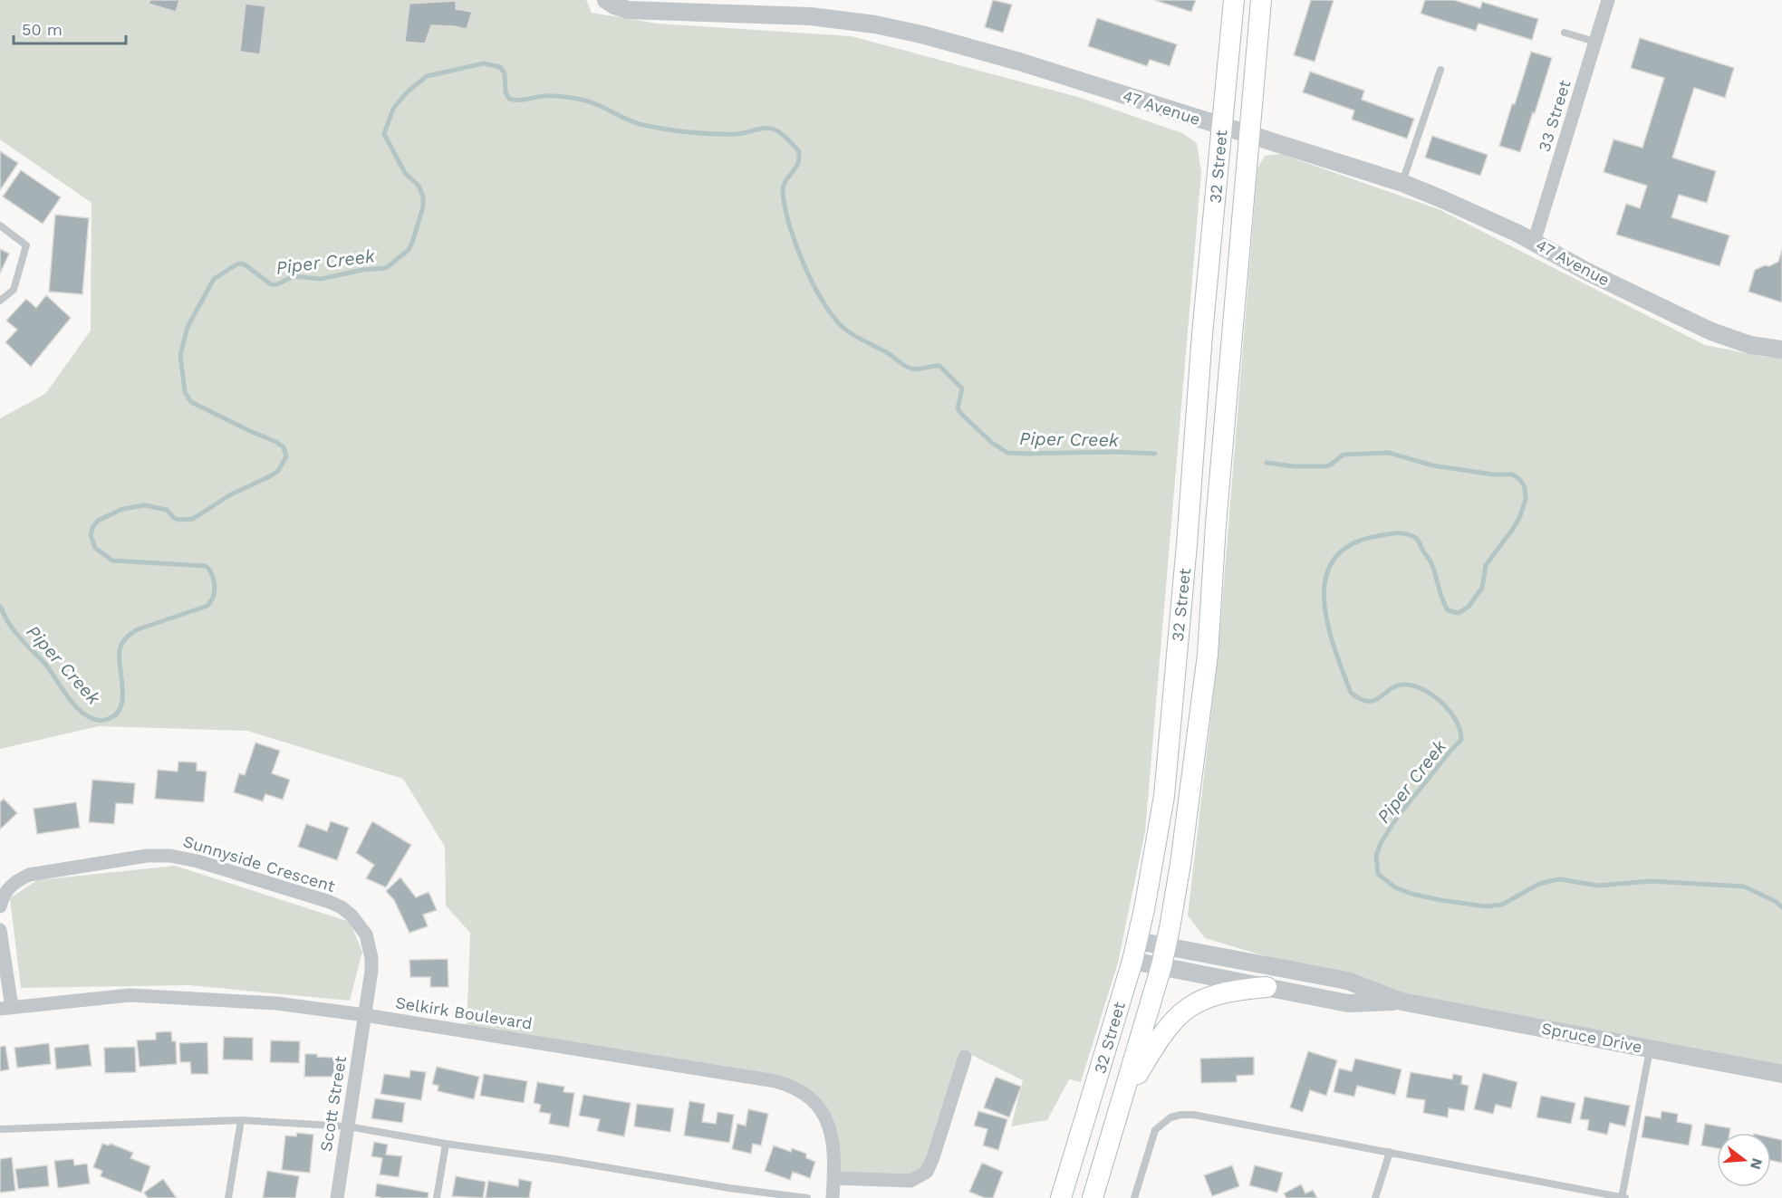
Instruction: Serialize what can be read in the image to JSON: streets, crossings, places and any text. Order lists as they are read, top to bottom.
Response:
{
  "streets": {
    "main road": ["32 Street"],
    "street": [
      "47 Avenue",
      "33 Street",
      "Sunnyside Crescent",
      "Selkirk Boulevard",
      "Spruce Drive",
      "Scott Street"
    ]
  },
  "crossings": [
    ["47 Avenue", "33 Street"],
    ["47 Avenue", "32 Street"],
    ["32 Street", "Spruce Drive"],
    ["Sunnyside Crescent", "Selkirk Boulevard"],
    ["Sunnyside Crescent", "Scott Street"],
    ["Selkirk Boulevard", "Scott Street"]
  ],
  "water": ["Piper Creek"],
  "scale_bar": "50 m",
  "north": "right"
}
